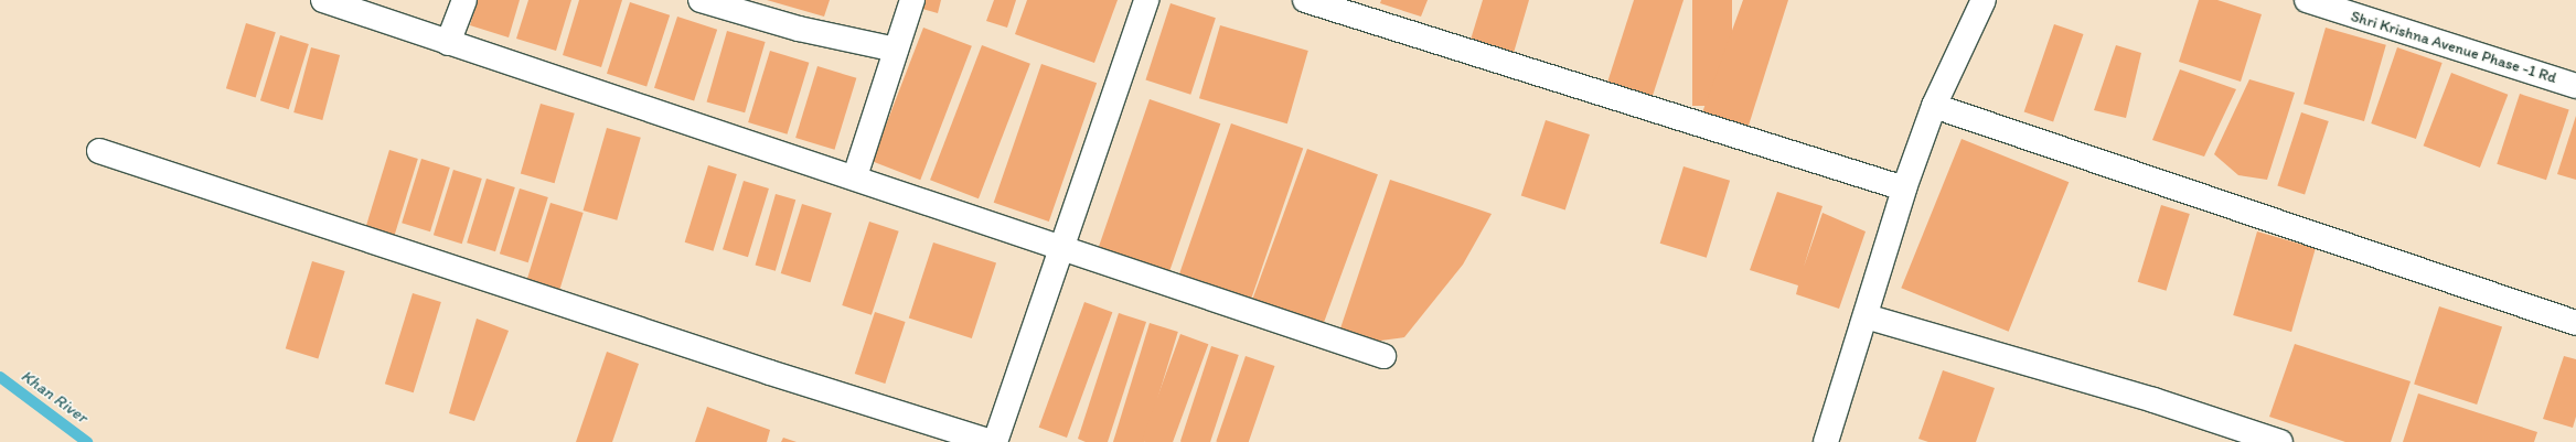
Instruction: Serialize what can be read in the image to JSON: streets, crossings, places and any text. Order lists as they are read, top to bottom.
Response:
{
  "streets": {
    "street": ["Shri Krishna Avenue Phase -1 Rd"]
  },
  "water": ["Khan River"]
}
